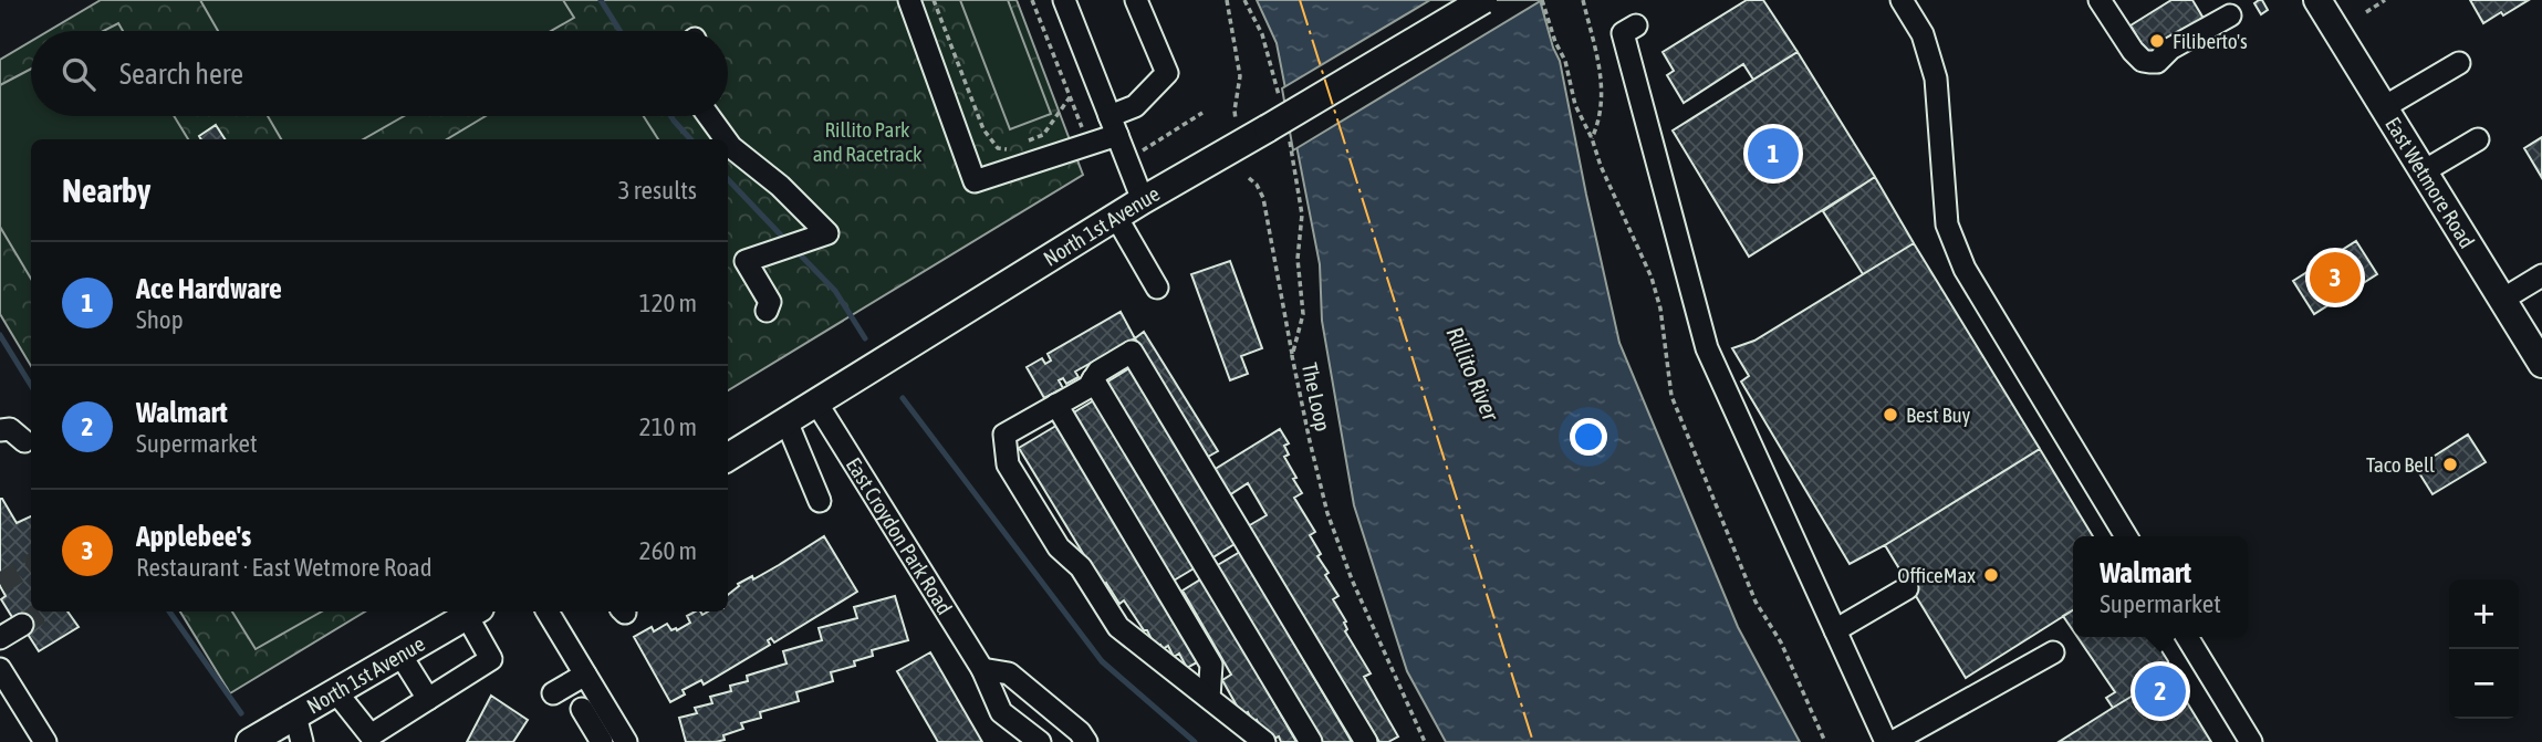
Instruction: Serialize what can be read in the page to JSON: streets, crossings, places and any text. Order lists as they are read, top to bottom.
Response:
{
  "streets": {
    "main road": ["East Wetmore Road", "North 1st Avenue"],
    "street": ["East Croydon Park Road"],
    "path": ["The Loop"]
  },
  "crossings": [
    ["North 1st Avenue", "The Loop"],
    ["North 1st Avenue", "East Croydon Park Road"]
  ],
  "water": ["Rillito River"],
  "parks": ["Rillito Park and Racetrack"],
  "places": [
    "Filiberto's",
    "Best Buy",
    "Taco Bell",
    "OfficeMax"
  ],
  "page": {
    "search": "Search here",
    "pins": ["1", "3", "2"],
    "heading": ["Nearby", "3 results"],
    "list": [
      {
        "mark": "1",
        "name": "Ace Hardware",
        "note": "Shop",
        "value": "120 m"
      },
      {
        "mark": "2",
        "name": "Walmart",
        "note": "Supermarket",
        "value": "210 m"
      },
      {
        "mark": "3",
        "name": "Applebee's",
        "note": "Restaurant · East Wetmore Road",
        "value": "260 m"
      }
    ],
    "popup": ["Walmart", "Supermarket"],
    "map_buttons": ["+", "−"]
  }
}
